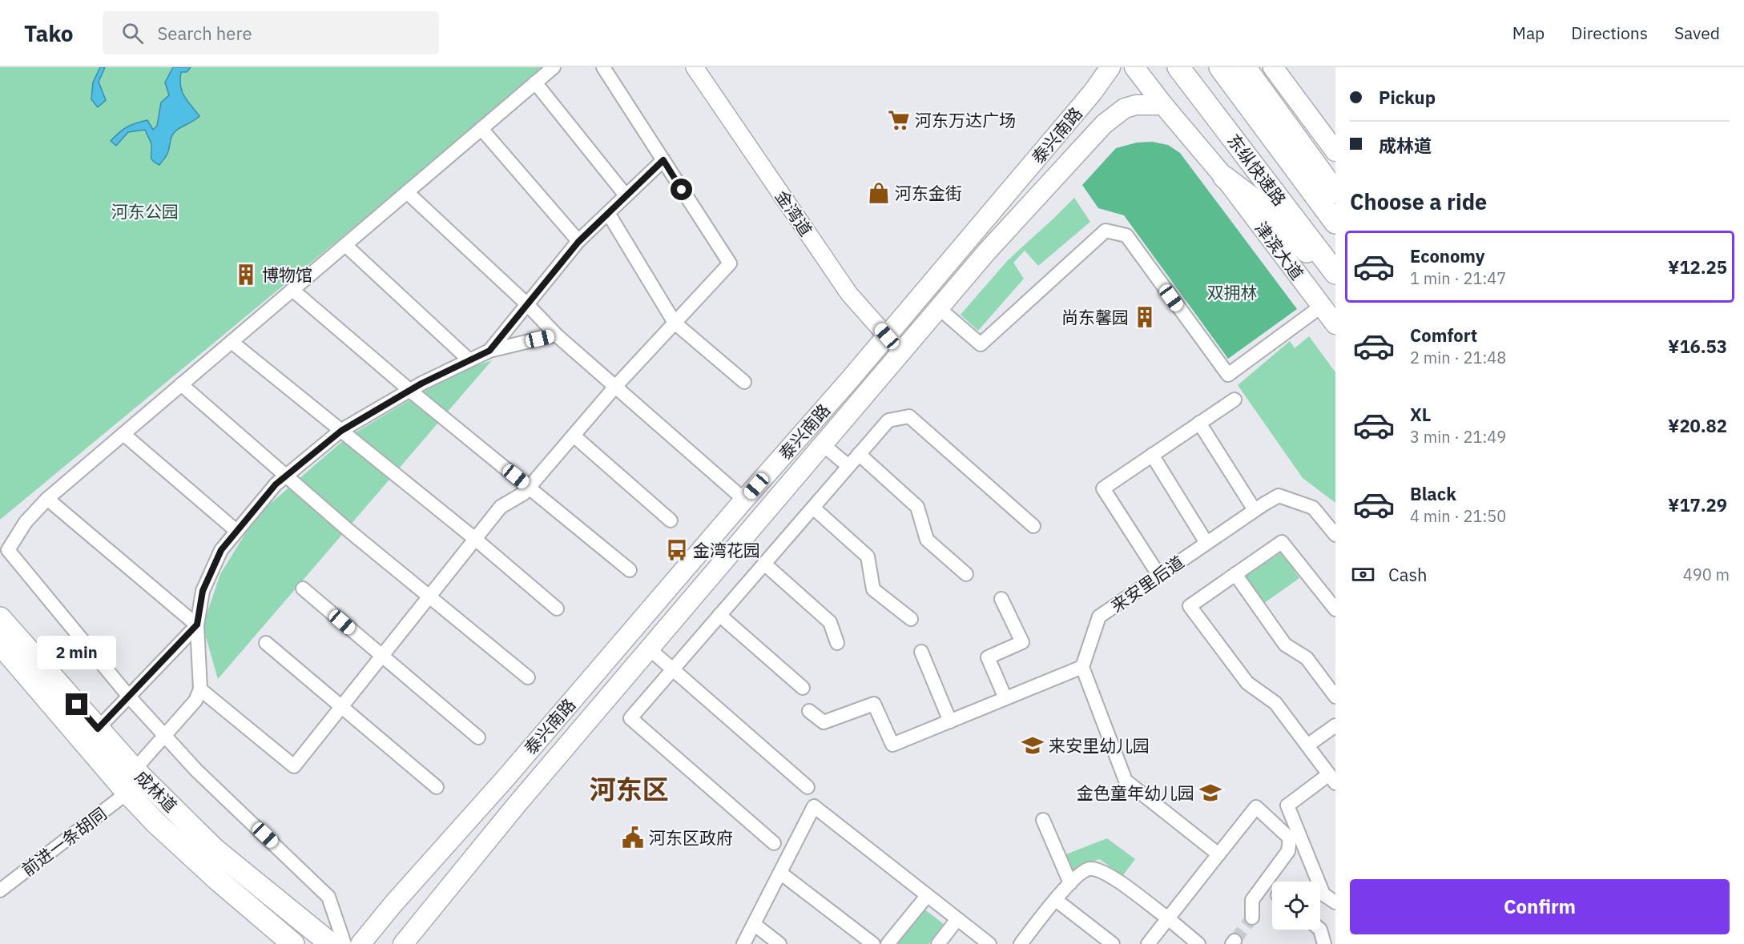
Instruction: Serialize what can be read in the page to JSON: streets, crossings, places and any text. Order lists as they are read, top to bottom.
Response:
{
  "streets": {
    "main road": [
      "泰兴南路",
      "东纵快速路",
      "津滨大道",
      "成林道"
    ],
    "street": ["金湾道", "来安里后道", "前进一条胡同"]
  },
  "crossings": [
    ["泰兴南路", "金湾道"],
    ["泰兴南路", "津滨大道"],
    ["成林道", "前进一条胡同"]
  ],
  "districts": ["河东区"],
  "parks": ["河东公园", "双拥林"],
  "places": {
    "supermarket": ["河东万达广场"],
    "shop": ["河东金街"],
    "building": ["博物馆", "尚东馨园"],
    "bus stop": ["金湾花园"],
    "school or university": ["来安里幼儿园", "金色童年幼儿园"],
    "public building": ["河东区政府"]
  },
  "page": {
    "header": "Tako",
    "search": "Search here",
    "nav": ["Map", "Directions", "Saved"],
    "banner": ["Pickup", "成林道"],
    "heading": "Choose a ride",
    "list": [
      {
        "name": "Economy",
        "note": "1 min · 21:47",
        "value": "¥12.25"
      },
      {
        "name": "Comfort",
        "note": "2 min · 21:48",
        "value": "¥16.53"
      },
      {
        "name": "XL",
        "note": "3 min · 21:49",
        "value": "¥20.82"
      },
      {
        "name": "Black",
        "note": "4 min · 21:50",
        "value": "¥17.29"
      }
    ],
    "pay": ["Cash", "490 m"],
    "bubble": "2 min",
    "buttons": "Confirm"
  }
}
